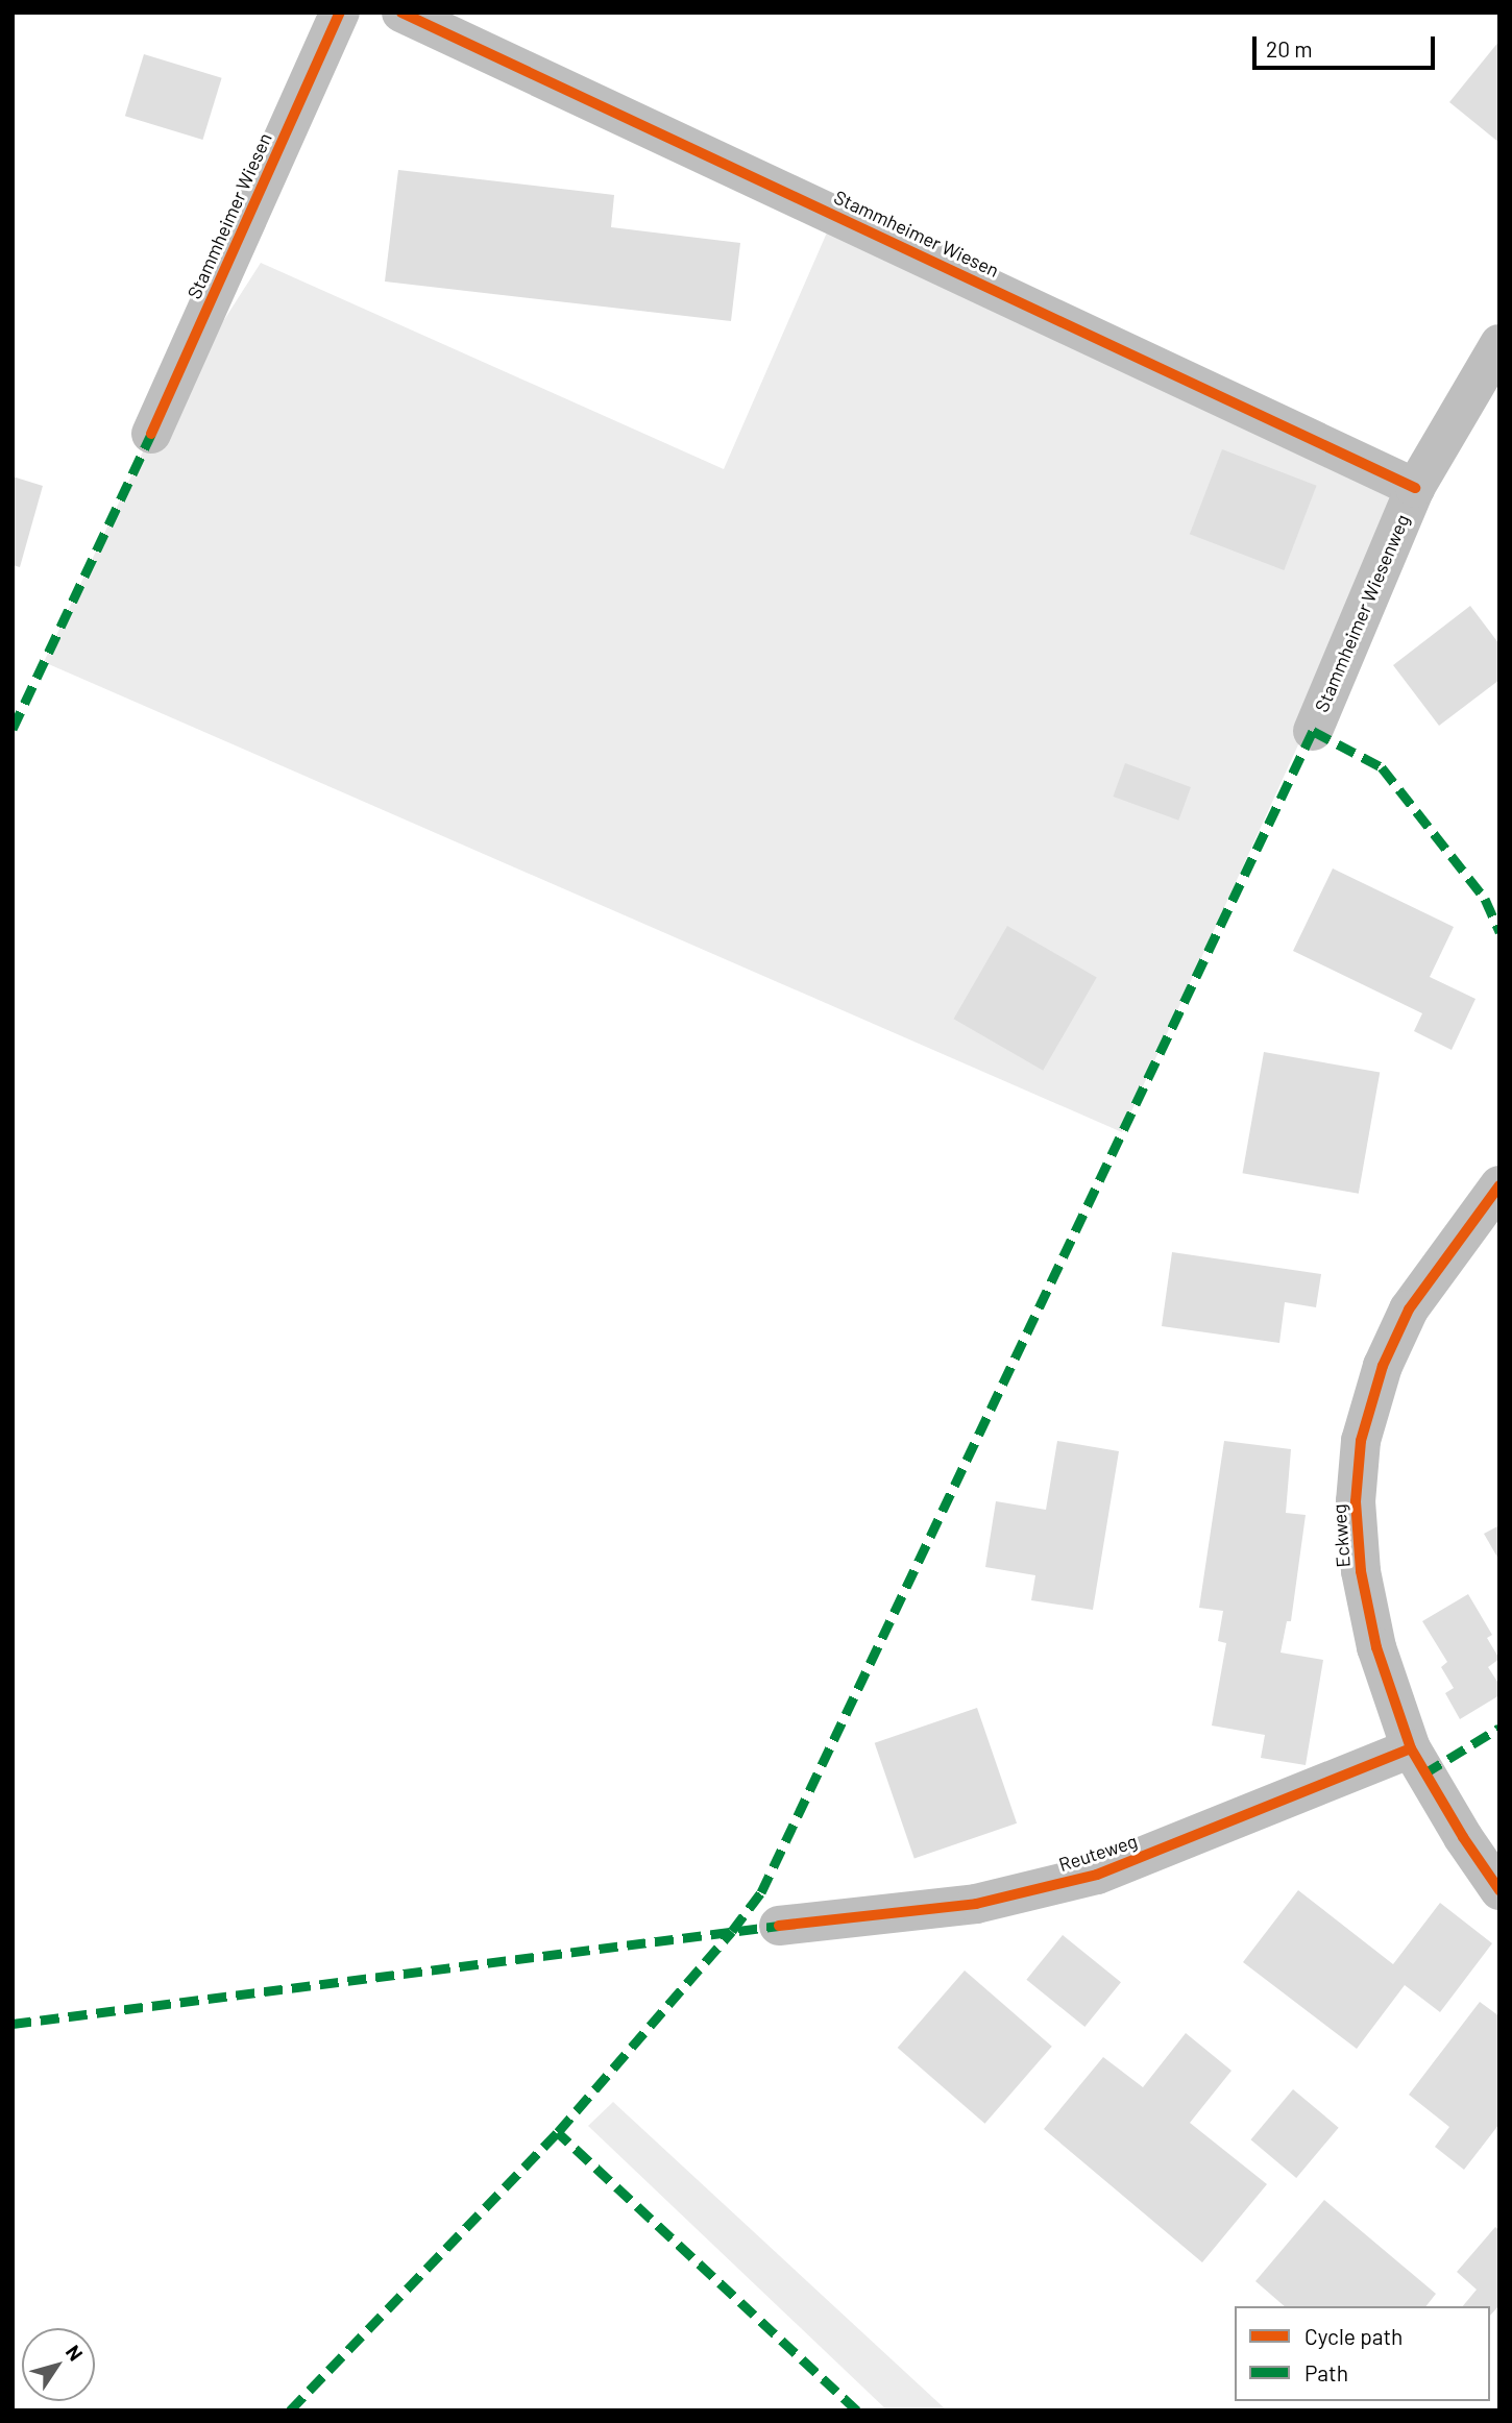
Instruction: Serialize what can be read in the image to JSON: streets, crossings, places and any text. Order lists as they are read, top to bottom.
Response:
{
  "streets": {
    "street": [
      "Stammheimer Wiesen",
      "Stammheimer Wiesenweg",
      "Eckweg",
      "Reuteweg"
    ]
  },
  "crossings": [
    ["Stammheimer Wiesen", "Stammheimer Wiesenweg"],
    ["Eckweg", "Reuteweg"]
  ],
  "legend": ["Cycle path", "Path"],
  "scale_bar": "20 m",
  "north": "top right"
}
